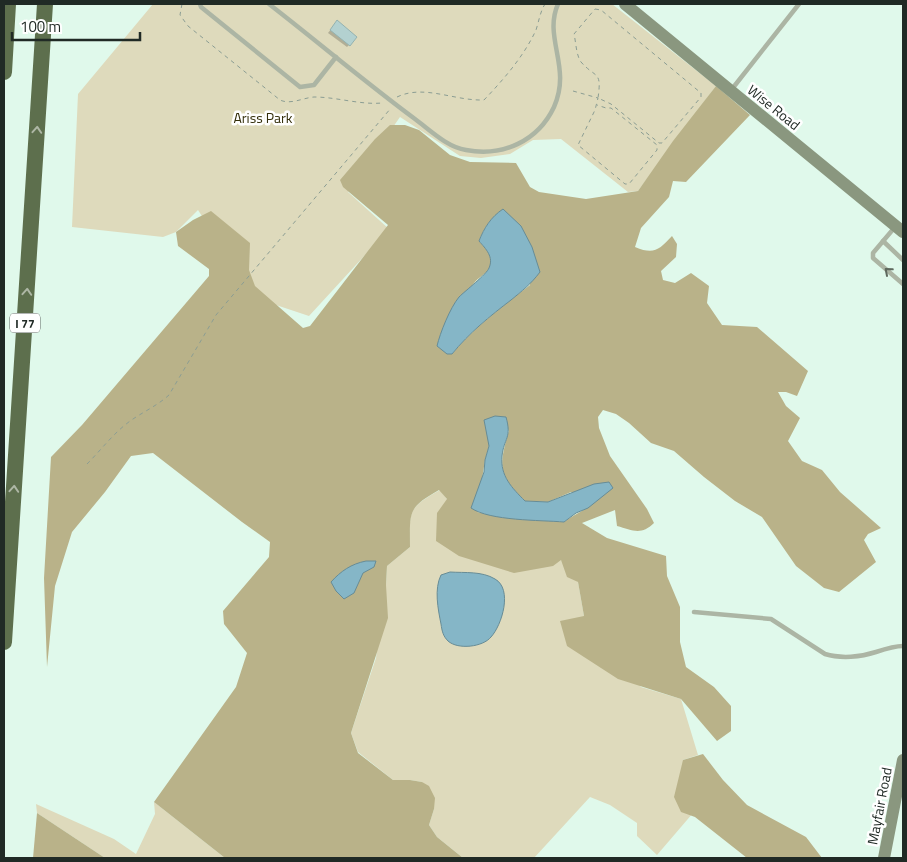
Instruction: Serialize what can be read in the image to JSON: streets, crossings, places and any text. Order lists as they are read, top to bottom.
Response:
{
  "streets": {
    "highway": ["I 77"],
    "street": ["Wise Road", "Mayfair Road"]
  },
  "parks": ["Ariss Park"],
  "scale_bar": "100 m"
}
